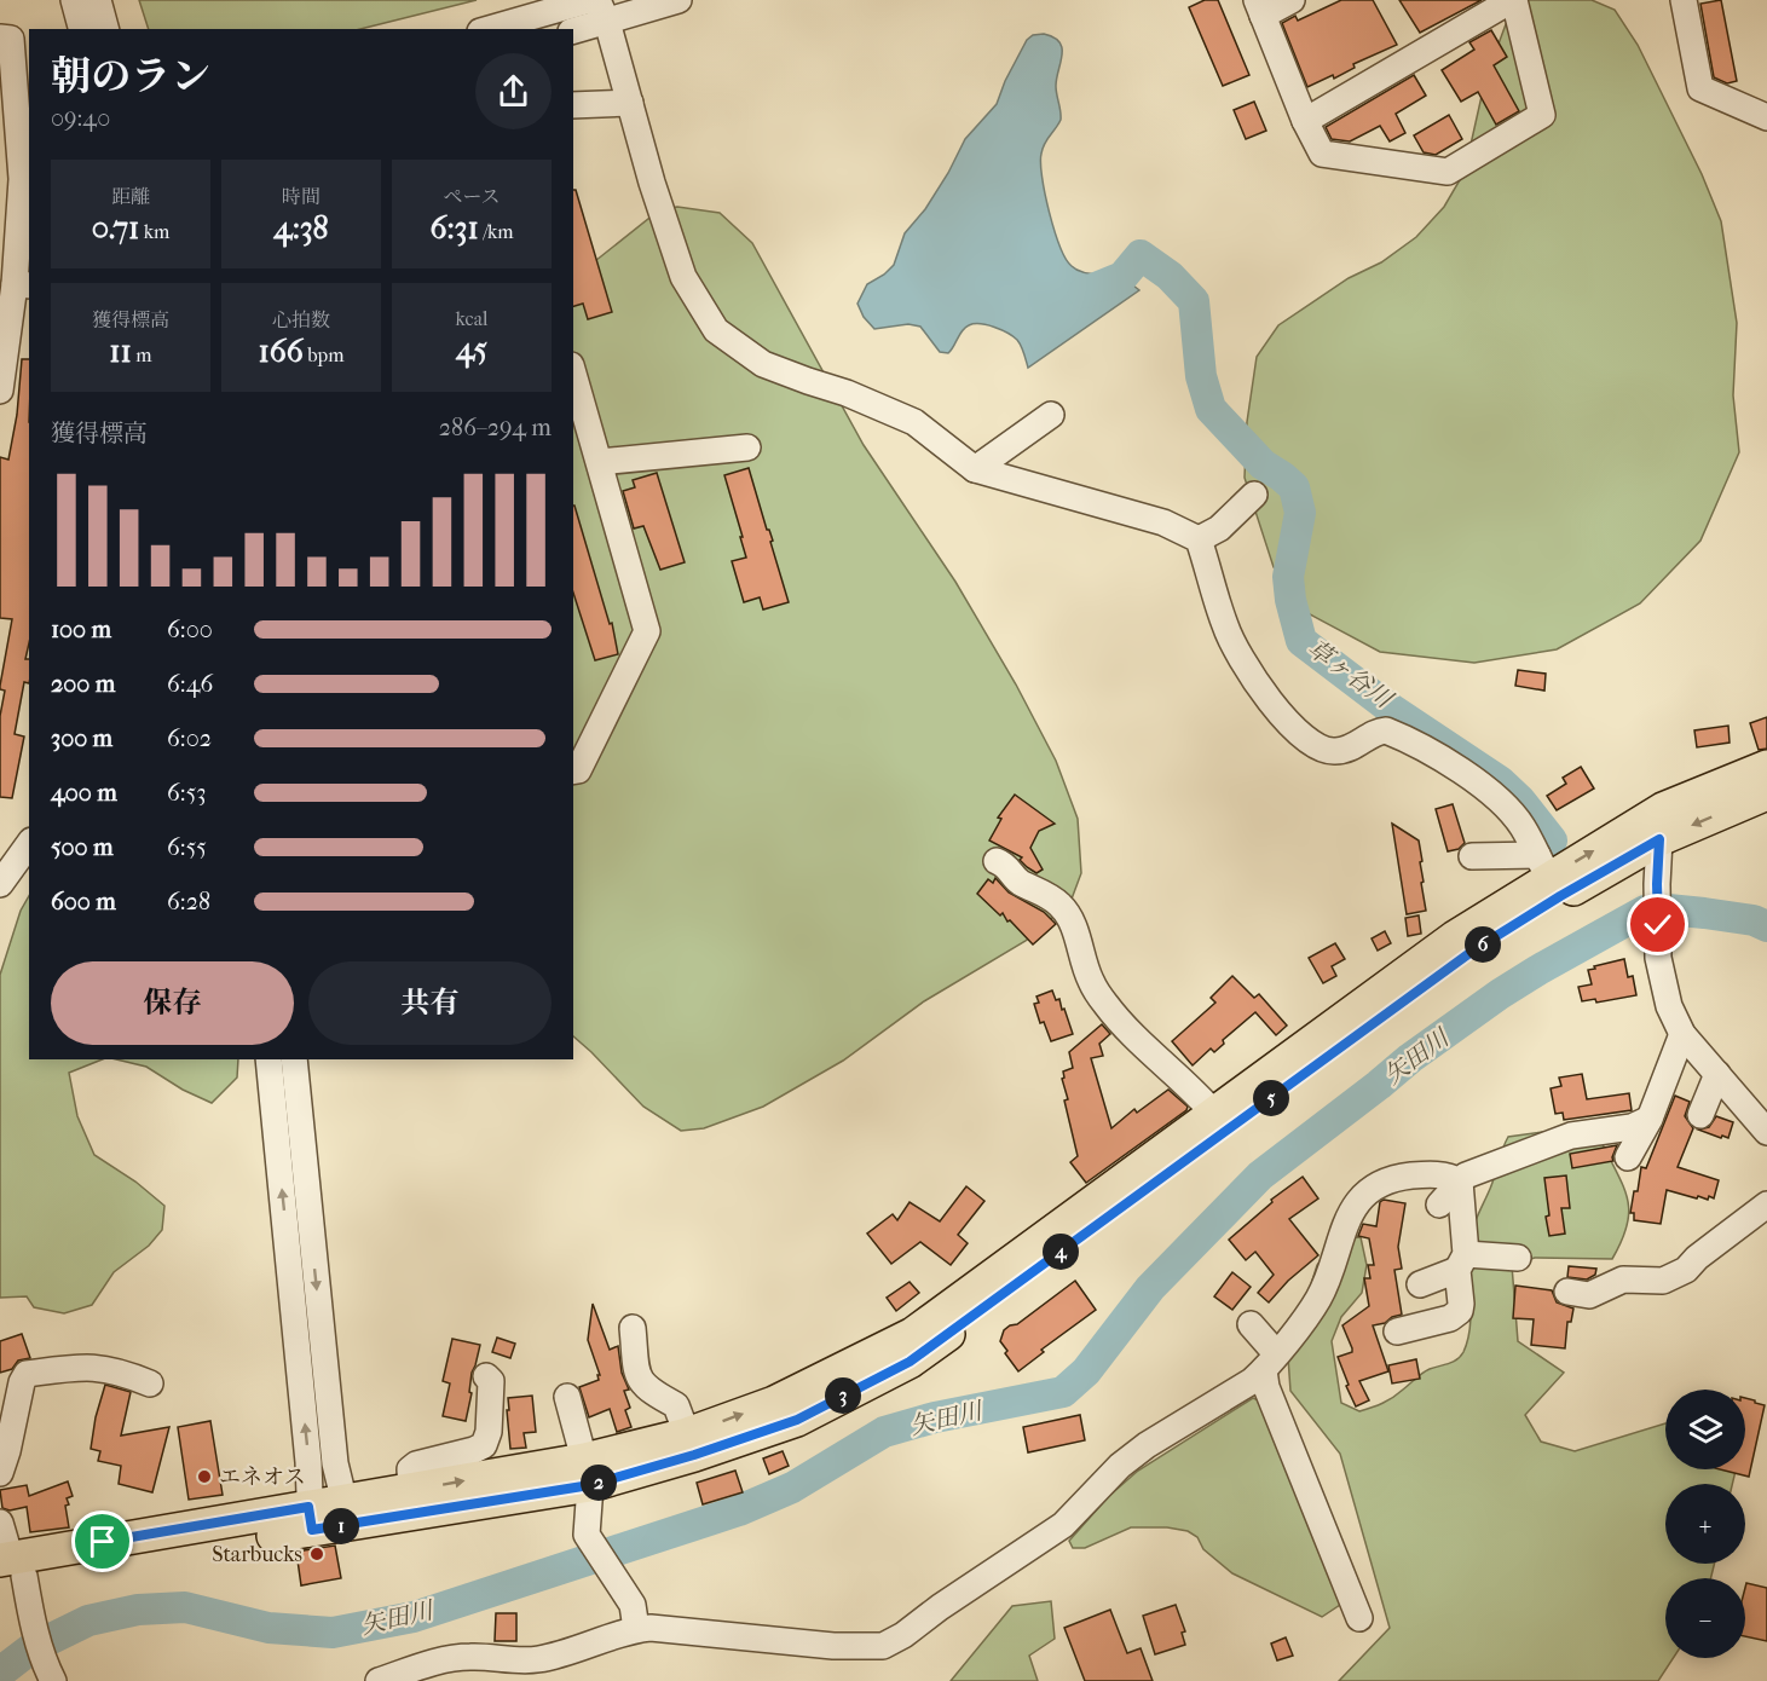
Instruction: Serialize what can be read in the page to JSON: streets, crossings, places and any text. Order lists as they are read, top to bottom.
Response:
{
  "water": ["草ヶ谷川", "矢田川"],
  "places": ["エネオス", "Starbucks"],
  "page": {
    "heading": ["朝のラン", "09:40"],
    "stats": [
      ["距離", "0.71 km"],
      ["時間", "4:38"],
      ["ペース", "6:31 /km"],
      ["獲得標高", "11 m"],
      ["心拍数", "166 bpm"],
      ["kcal", "45"]
    ],
    "chart": ["獲得標高", "286–294 m"],
    "list": [
      {
        "name": "100 m",
        "note": "6:00"
      },
      {
        "name": "200 m",
        "note": "6:46"
      },
      {
        "name": "300 m",
        "note": "6:02"
      },
      {
        "name": "400 m",
        "note": "6:53"
      },
      {
        "name": "500 m",
        "note": "6:55"
      },
      {
        "name": "600 m",
        "note": "6:28"
      }
    ],
    "pins": [
      "6",
      "5",
      "4",
      "3",
      "2",
      "1"
    ],
    "buttons": ["保存", "共有"],
    "map_buttons": ["+", "−"]
  }
}
